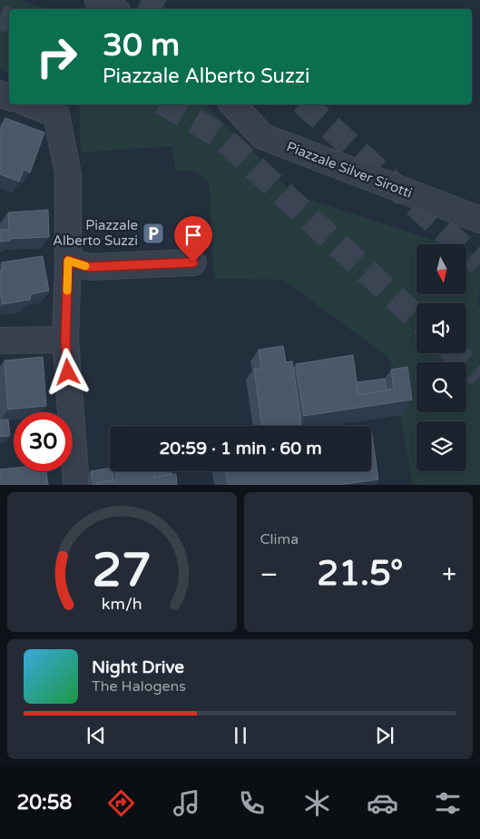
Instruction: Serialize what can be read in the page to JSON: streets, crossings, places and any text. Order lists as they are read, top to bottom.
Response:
{
  "streets": {
    "street": ["Piazzale Silver Sirotti"]
  },
  "places": {
    "parking": ["Piazzale Alberto Suzzi"]
  },
  "north": "bottom",
  "page": {
    "turn": ["30 m", "Piazzale Alberto Suzzi"],
    "limit": "30",
    "trip": "20:59 · 1 min · 60 m",
    "tile": "Clima",
    "heat": ["−", "21.5°", "+"],
    "song": ["Night Drive", "The Halogens"],
    "tabs": "20:58",
    "gauge": ["27", "km/h"]
  }
}
